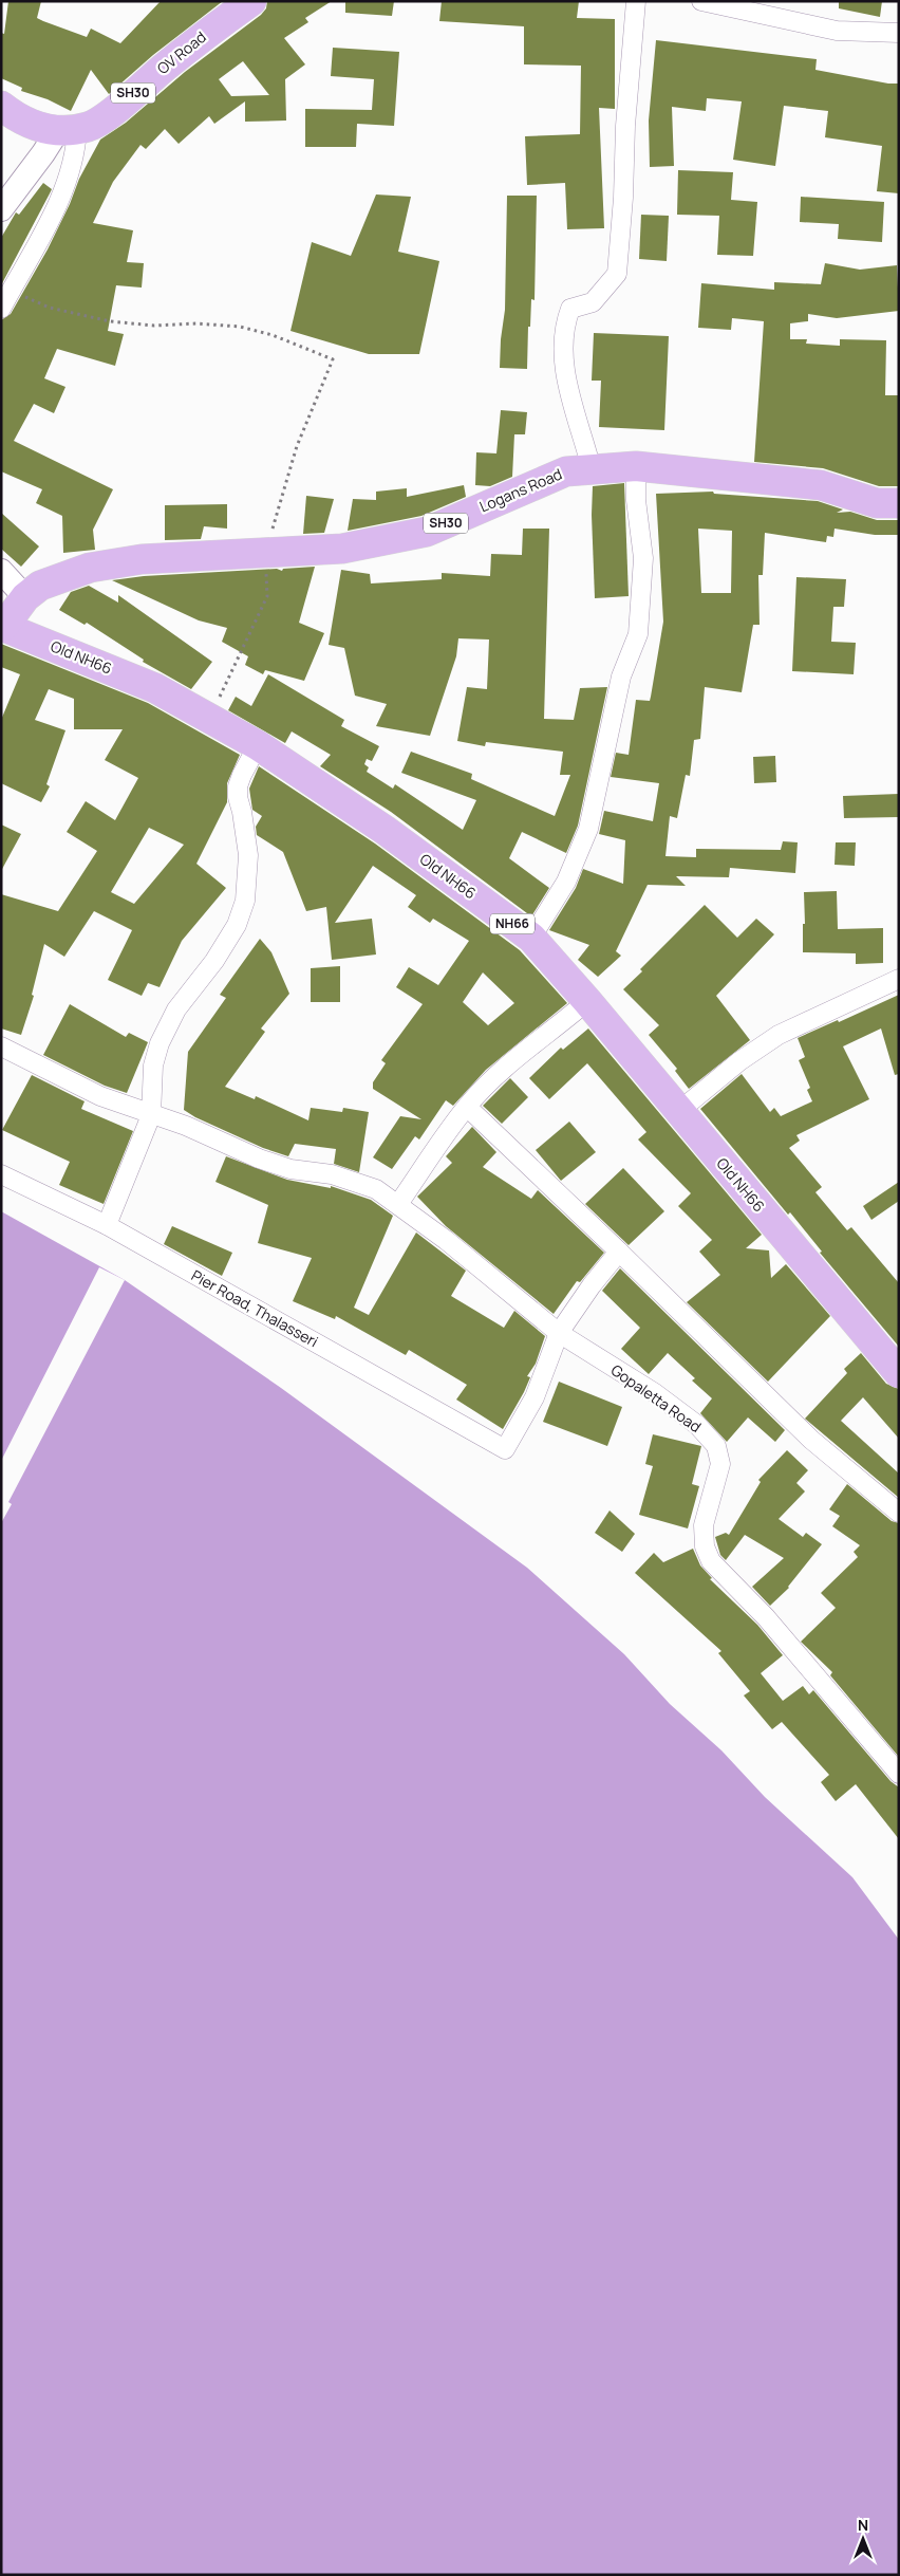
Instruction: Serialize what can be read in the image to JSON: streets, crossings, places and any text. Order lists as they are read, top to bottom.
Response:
{
  "streets": {
    "main road": [
      "OV Road",
      "SH30",
      "Logans Road",
      "Old NH66",
      "NH66"
    ],
    "street": ["Pier Road, Thalasseri", "Gopaletta Road"]
  },
  "crossings": [
    ["Logans Road", "Old NH66"],
    ["Pier Road, Thalasseri", "Gopaletta Road"]
  ],
  "north": "top"
}
